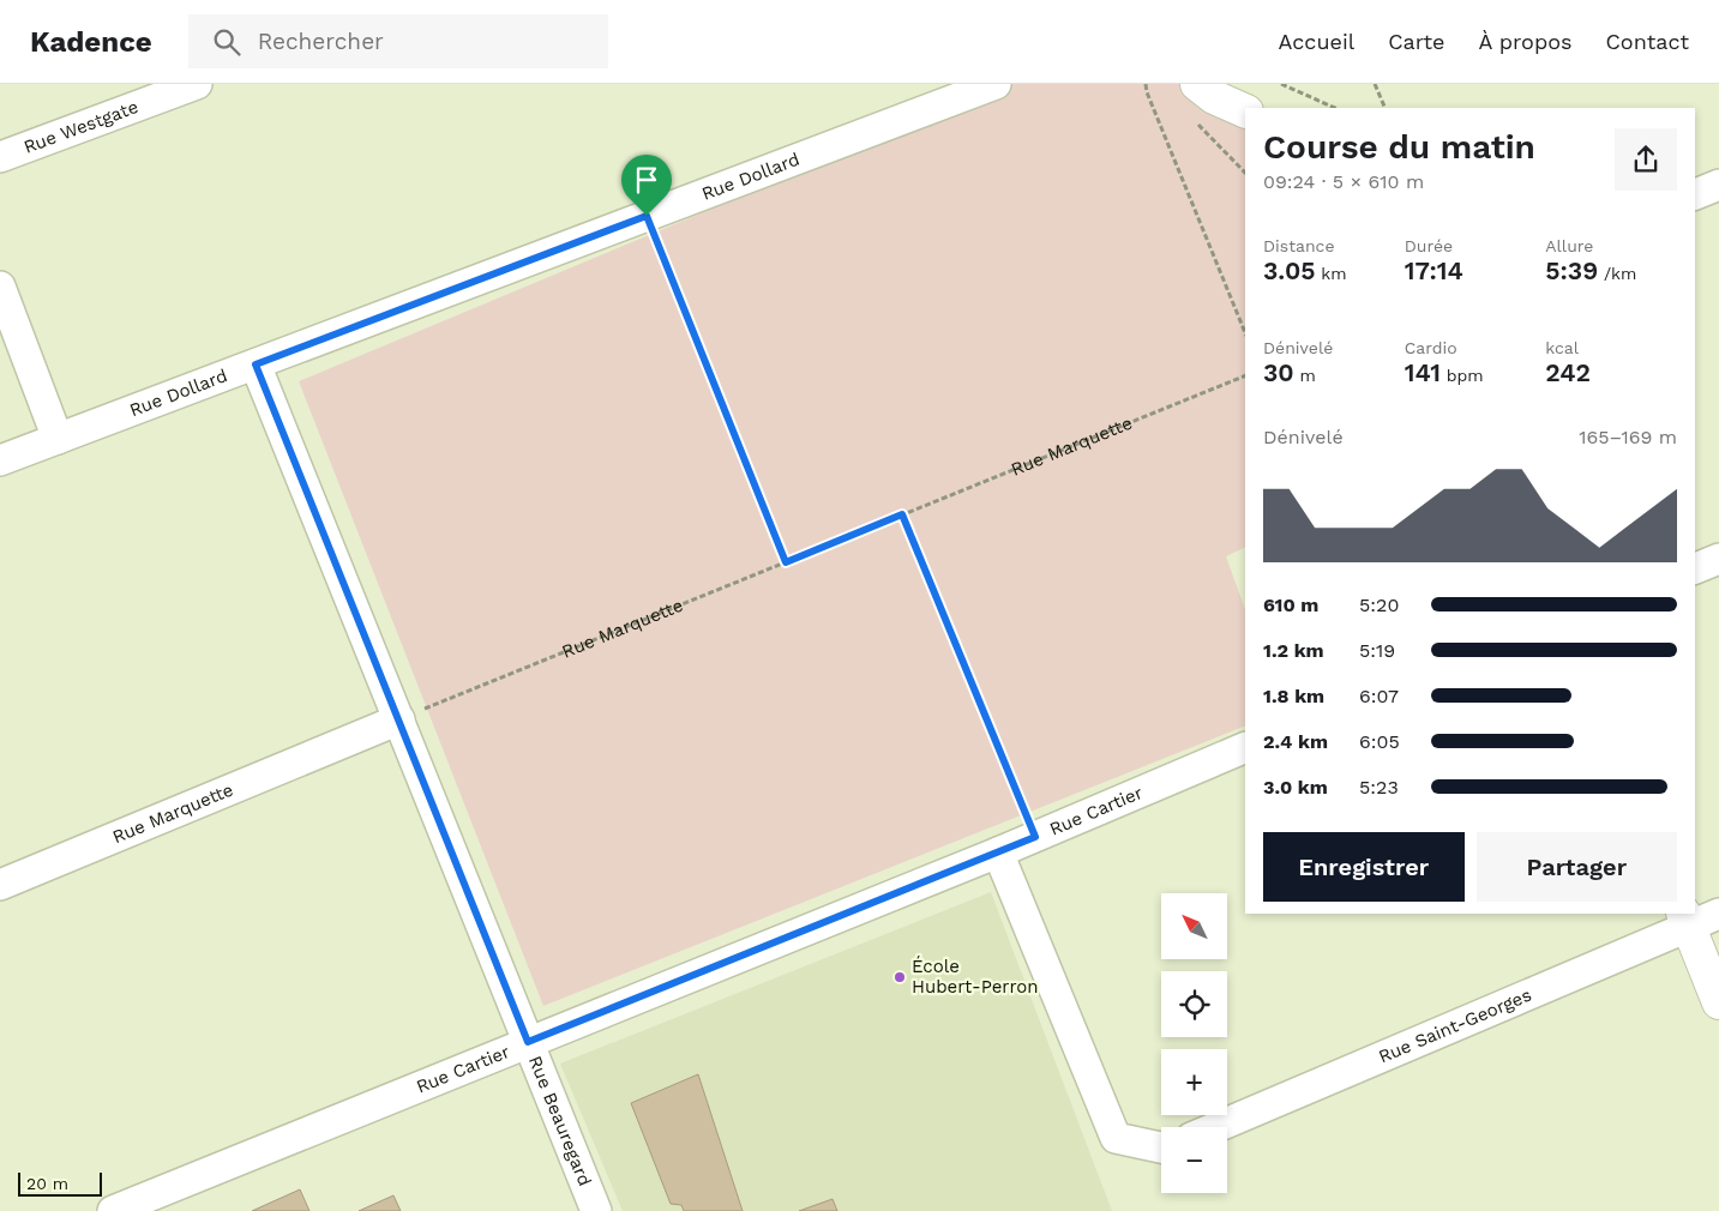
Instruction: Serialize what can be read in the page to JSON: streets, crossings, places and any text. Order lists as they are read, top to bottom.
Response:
{
  "streets": {
    "street": [
      "Rue Westgate",
      "Rue Dollard",
      "Rue Marquette",
      "Rue Cartier",
      "Rue Saint-Georges",
      "Rue Beauregard"
    ]
  },
  "crossings": [
    ["Rue Dollard", "Rue Beauregard"],
    ["Rue Marquette", "Rue Beauregard"],
    ["Rue Cartier", "Rue Beauregard"]
  ],
  "places": ["École Hubert-Perron"],
  "scale_bar": "20 m",
  "north": "top left",
  "page": {
    "header": "Kadence",
    "search": "Rechercher",
    "nav": [
      "Accueil",
      "Carte",
      "À propos",
      "Contact"
    ],
    "heading": ["Course du matin", "09:24 · 5 × 610 m"],
    "stats": [
      ["Distance", "3.05 km"],
      ["Durée", "17:14"],
      ["Allure", "5:39 /km"],
      ["Dénivelé", "30 m"],
      ["Cardio", "141 bpm"],
      ["kcal", "242"]
    ],
    "chart": ["Dénivelé", "165–169 m"],
    "list": [
      {
        "name": "610 m",
        "note": "5:20"
      },
      {
        "name": "1.2 km",
        "note": "5:19"
      },
      {
        "name": "1.8 km",
        "note": "6:07"
      },
      {
        "name": "2.4 km",
        "note": "6:05"
      },
      {
        "name": "3.0 km",
        "note": "5:23"
      }
    ],
    "buttons": ["Enregistrer", "Partager"],
    "map_buttons": ["+", "−"],
    "scale": "20 m"
  }
}
